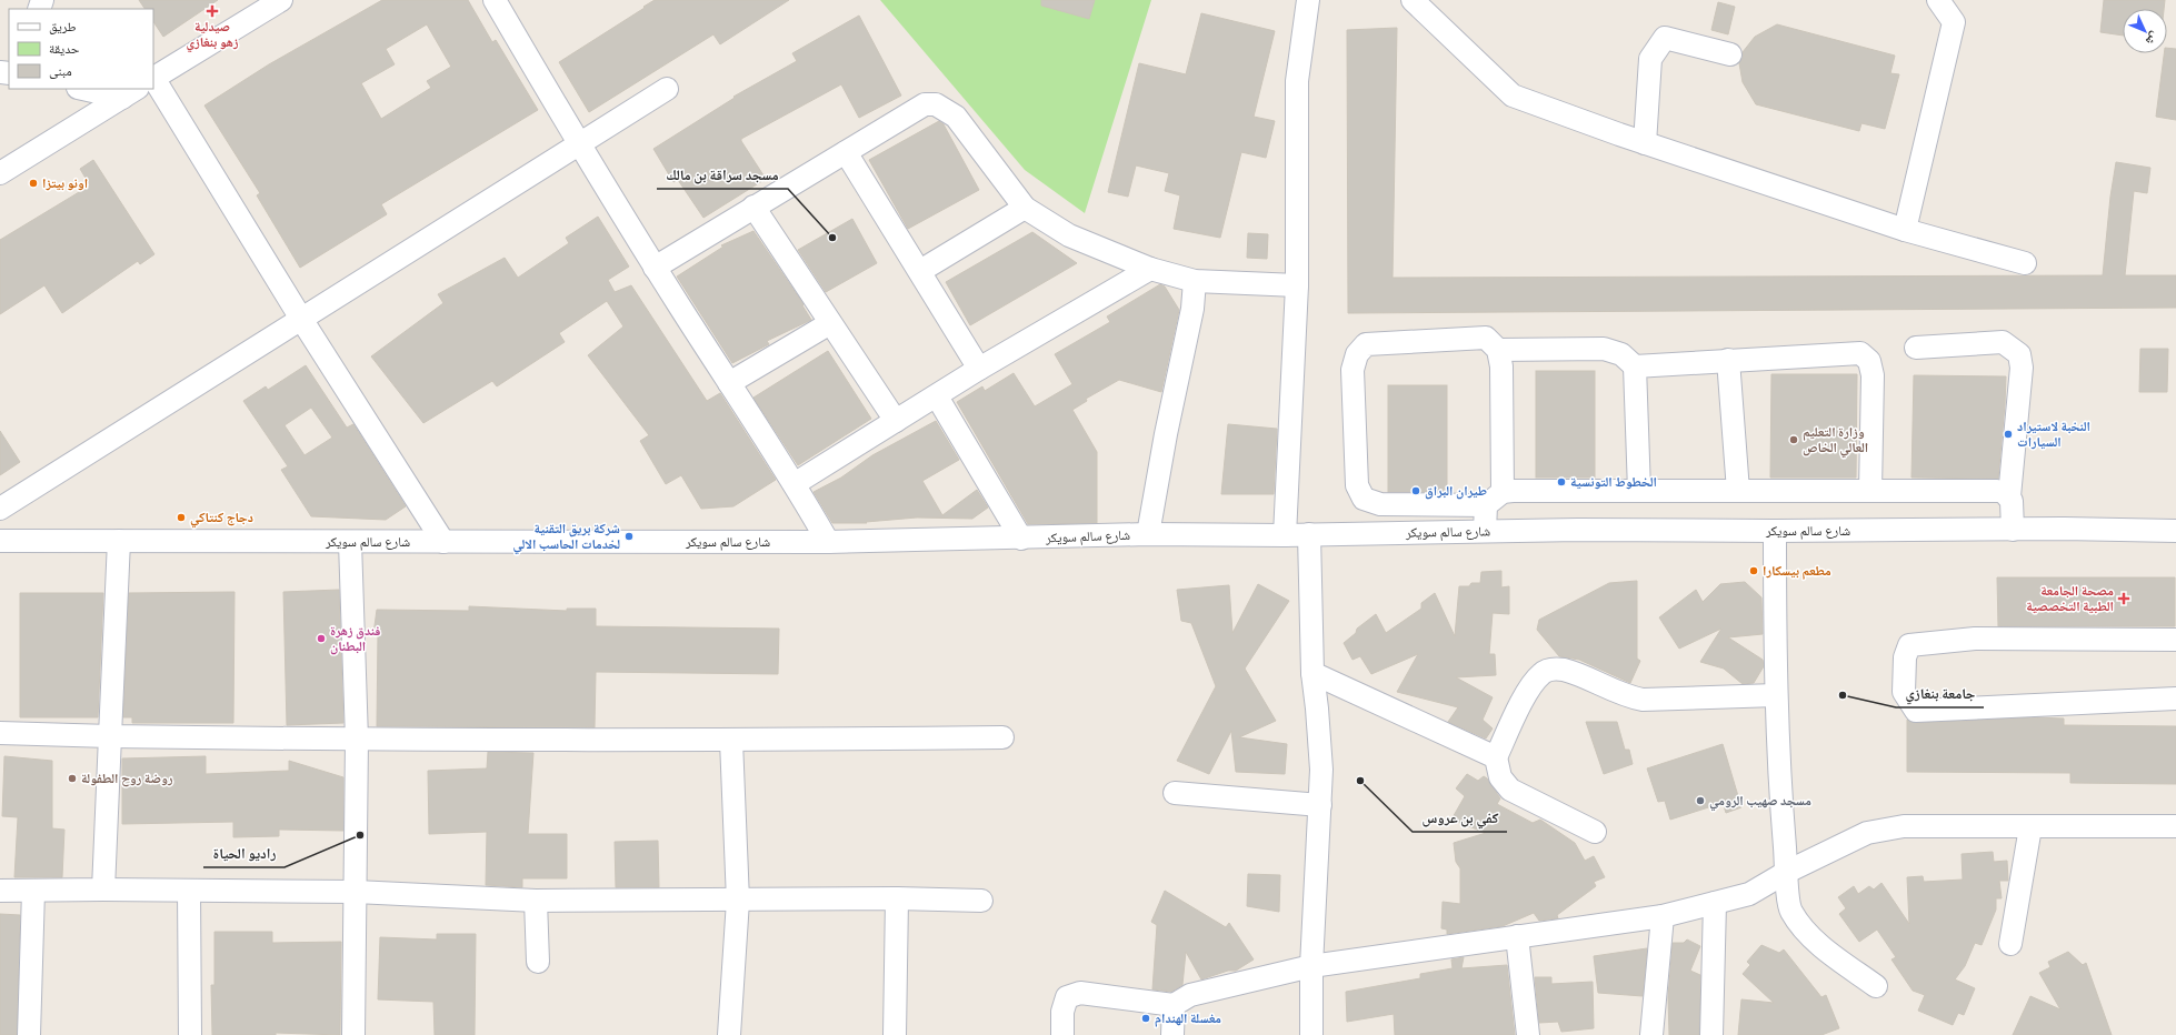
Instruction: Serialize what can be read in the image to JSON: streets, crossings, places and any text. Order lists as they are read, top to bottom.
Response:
{
  "streets": {
    "street": ["شارع سالم سويكر"]
  },
  "places": {
    "health": ["صيدلية زهو بنغازي", "مصحة الجامعة الطبية التخصصية"],
    "other": [
      "اونو بيتزا",
      "مسجد سراقة بن مالك",
      "النخبة لاستيراد السيارات",
      "وزارة التعليم العالي الخاص",
      "الخطوط التونسية",
      "طيران البراق",
      "دجاج كنتاكي",
      "شركة بريق التقنية لخدمات الحاسب الالي",
      "مطعم بيسكارا",
      "فندق زهرة البطنان",
      "جامعة بنغازي",
      "روضة روح الطفولة",
      "كفي بن عروس",
      "مسجد صهيب الرومي",
      "راديو الحياة",
      "مغسلة الهندام"
    ]
  },
  "legend": ["طريق", "حديقة", "مبنى"],
  "north": "bottom right"
}
